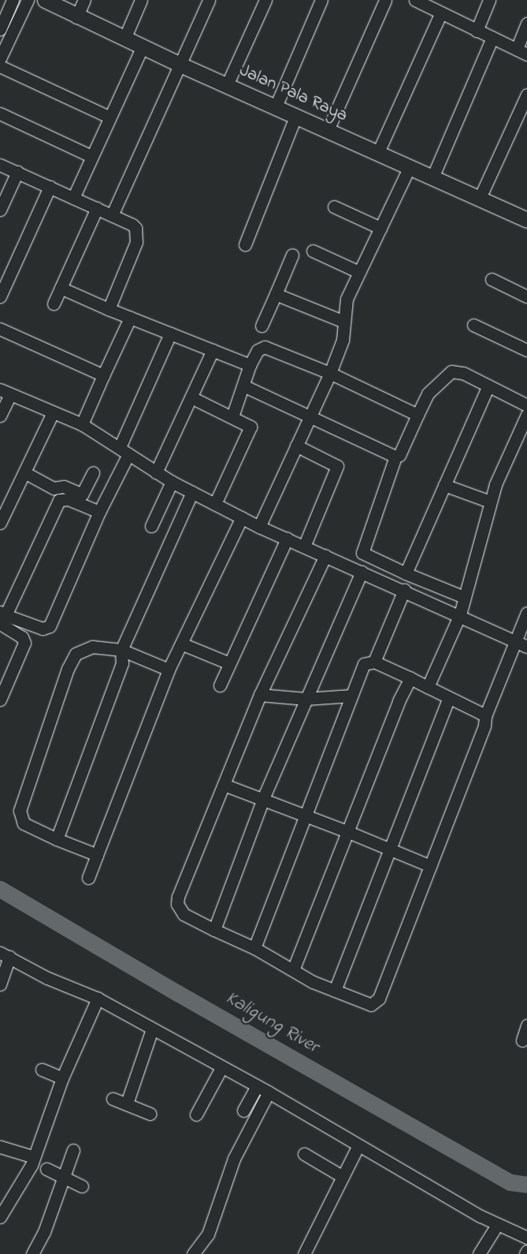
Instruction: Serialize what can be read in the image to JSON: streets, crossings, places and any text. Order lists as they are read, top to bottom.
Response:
{
  "streets": {
    "main road": ["Jalan Pala Raya"]
  },
  "water": ["Kaligung River"]
}
